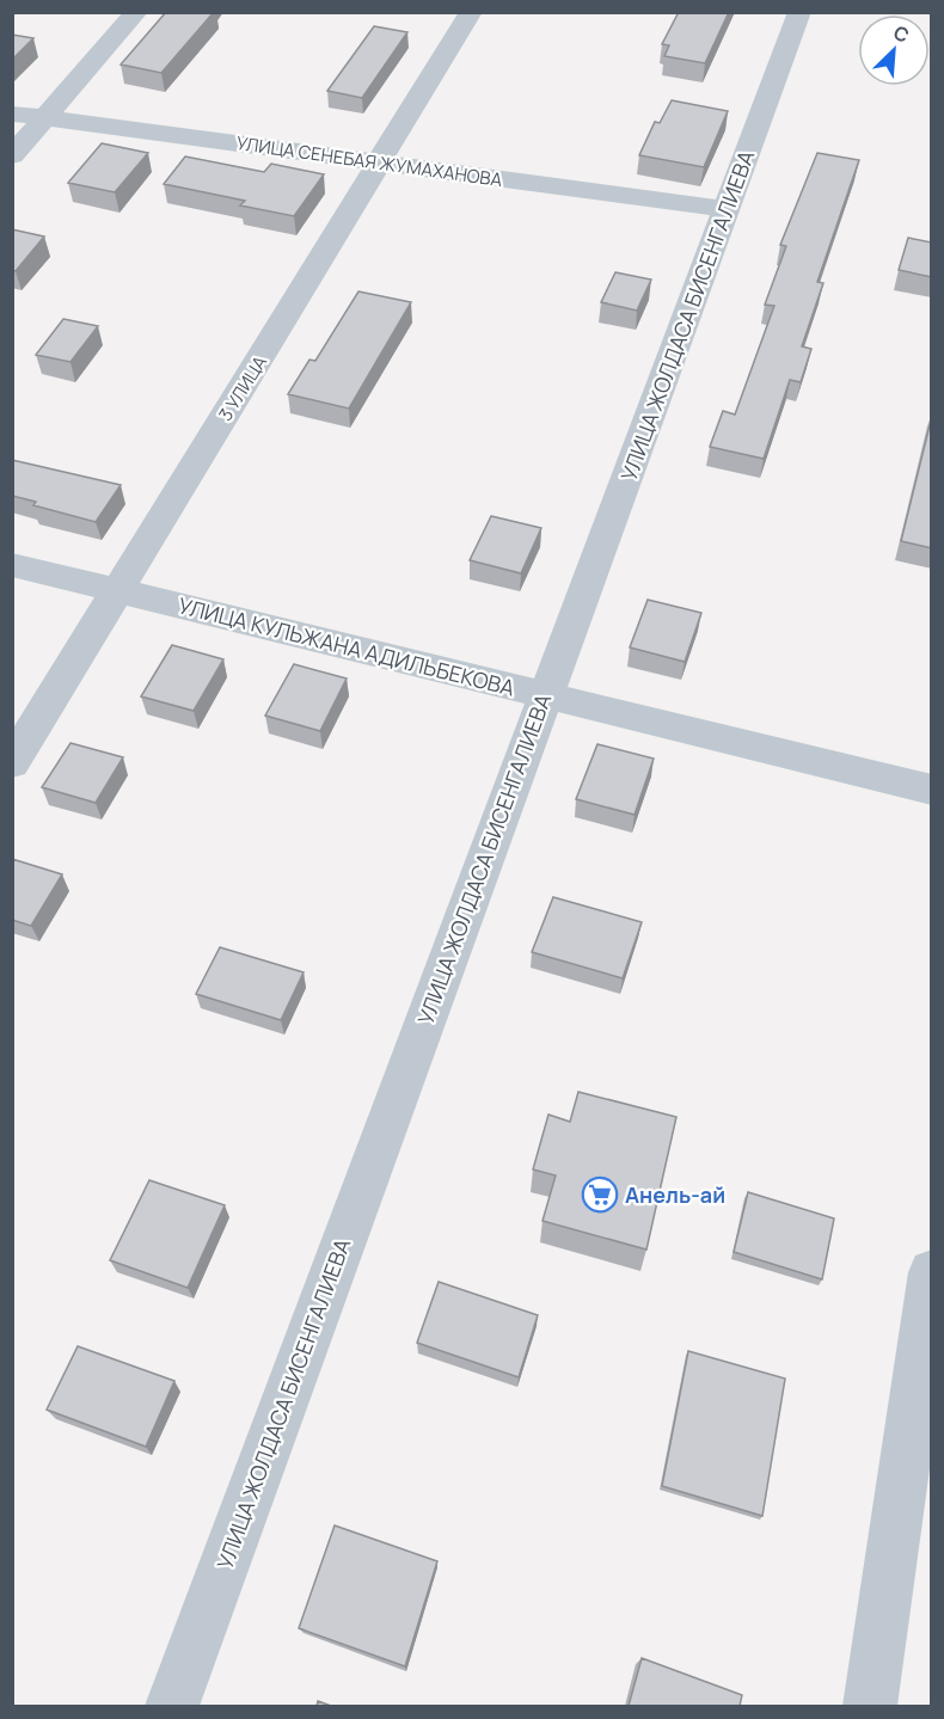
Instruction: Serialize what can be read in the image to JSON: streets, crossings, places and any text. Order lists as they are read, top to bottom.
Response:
{
  "streets": {
    "street": [
      "УЛИЦА СЕНЕБАЯ ЖУМАХАНОВА",
      "УЛИЦА ЖОЛДАСА БИСЕНГАЛИЕВА",
      "3 УЛИЦА",
      "УЛИЦА КУЛЬЖАНА АДИЛЬБЕКОВА"
    ]
  },
  "crossings": [
    ["УЛИЦА СЕНЕБАЯ ЖУМАХАНОВА", "УЛИЦА ЖОЛДАСА БИСЕНГАЛИЕВА"],
    ["УЛИЦА СЕНЕБАЯ ЖУМАХАНОВА", "3 УЛИЦА"],
    ["УЛИЦА ЖОЛДАСА БИСЕНГАЛИЕВА", "УЛИЦА КУЛЬЖАНА АДИЛЬБЕКОВА"],
    ["3 УЛИЦА", "УЛИЦА КУЛЬЖАНА АДИЛЬБЕКОВА"]
  ],
  "places": {
    "supermarket": ["Анель-ай"]
  },
  "north": "top right"
}
